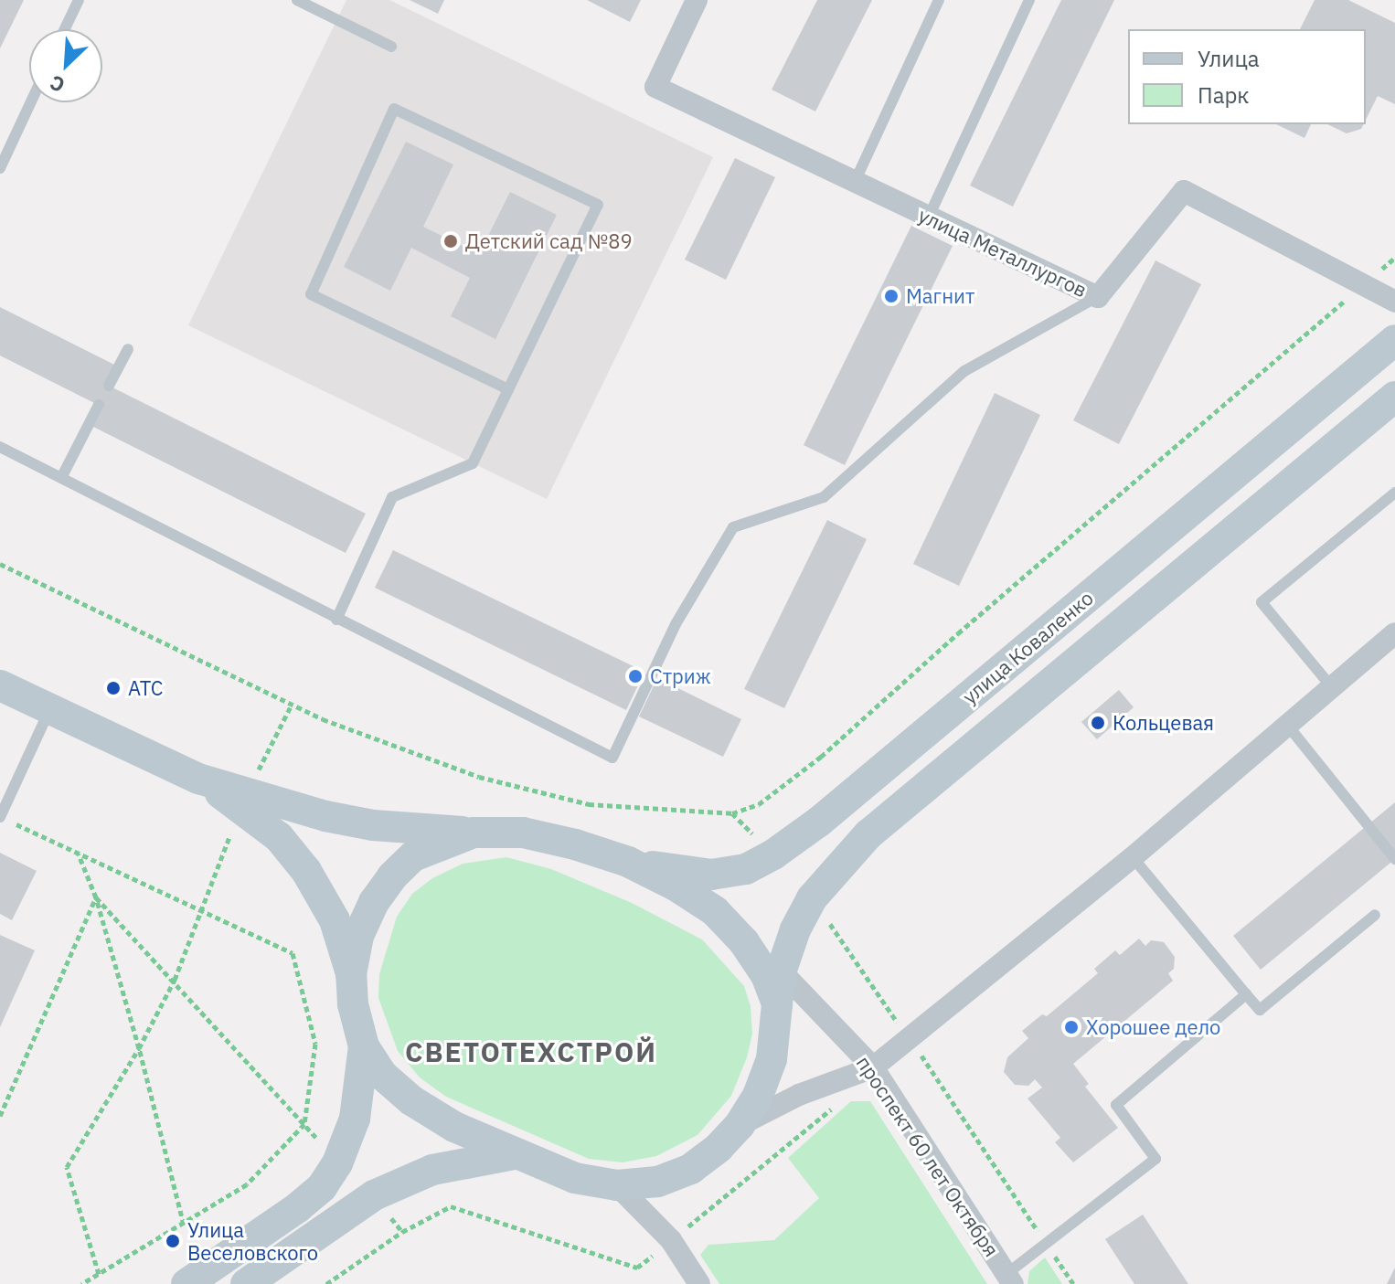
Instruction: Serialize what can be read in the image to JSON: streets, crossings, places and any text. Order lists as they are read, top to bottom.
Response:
{
  "streets": {
    "main road": ["улица Коваленко"],
    "street": ["улица Металлургов", "проспект 60 лет Октября"]
  },
  "districts": ["СВЕТОТЕХСТРОЙ"],
  "places": [
    "Детский сад №89",
    "Магнит",
    "Стриж",
    "АТС",
    "Кольцевая",
    "Хорошее дело",
    "Улица Веселовского"
  ],
  "legend": ["Улица", "Парк"],
  "north": "bottom left"
}
